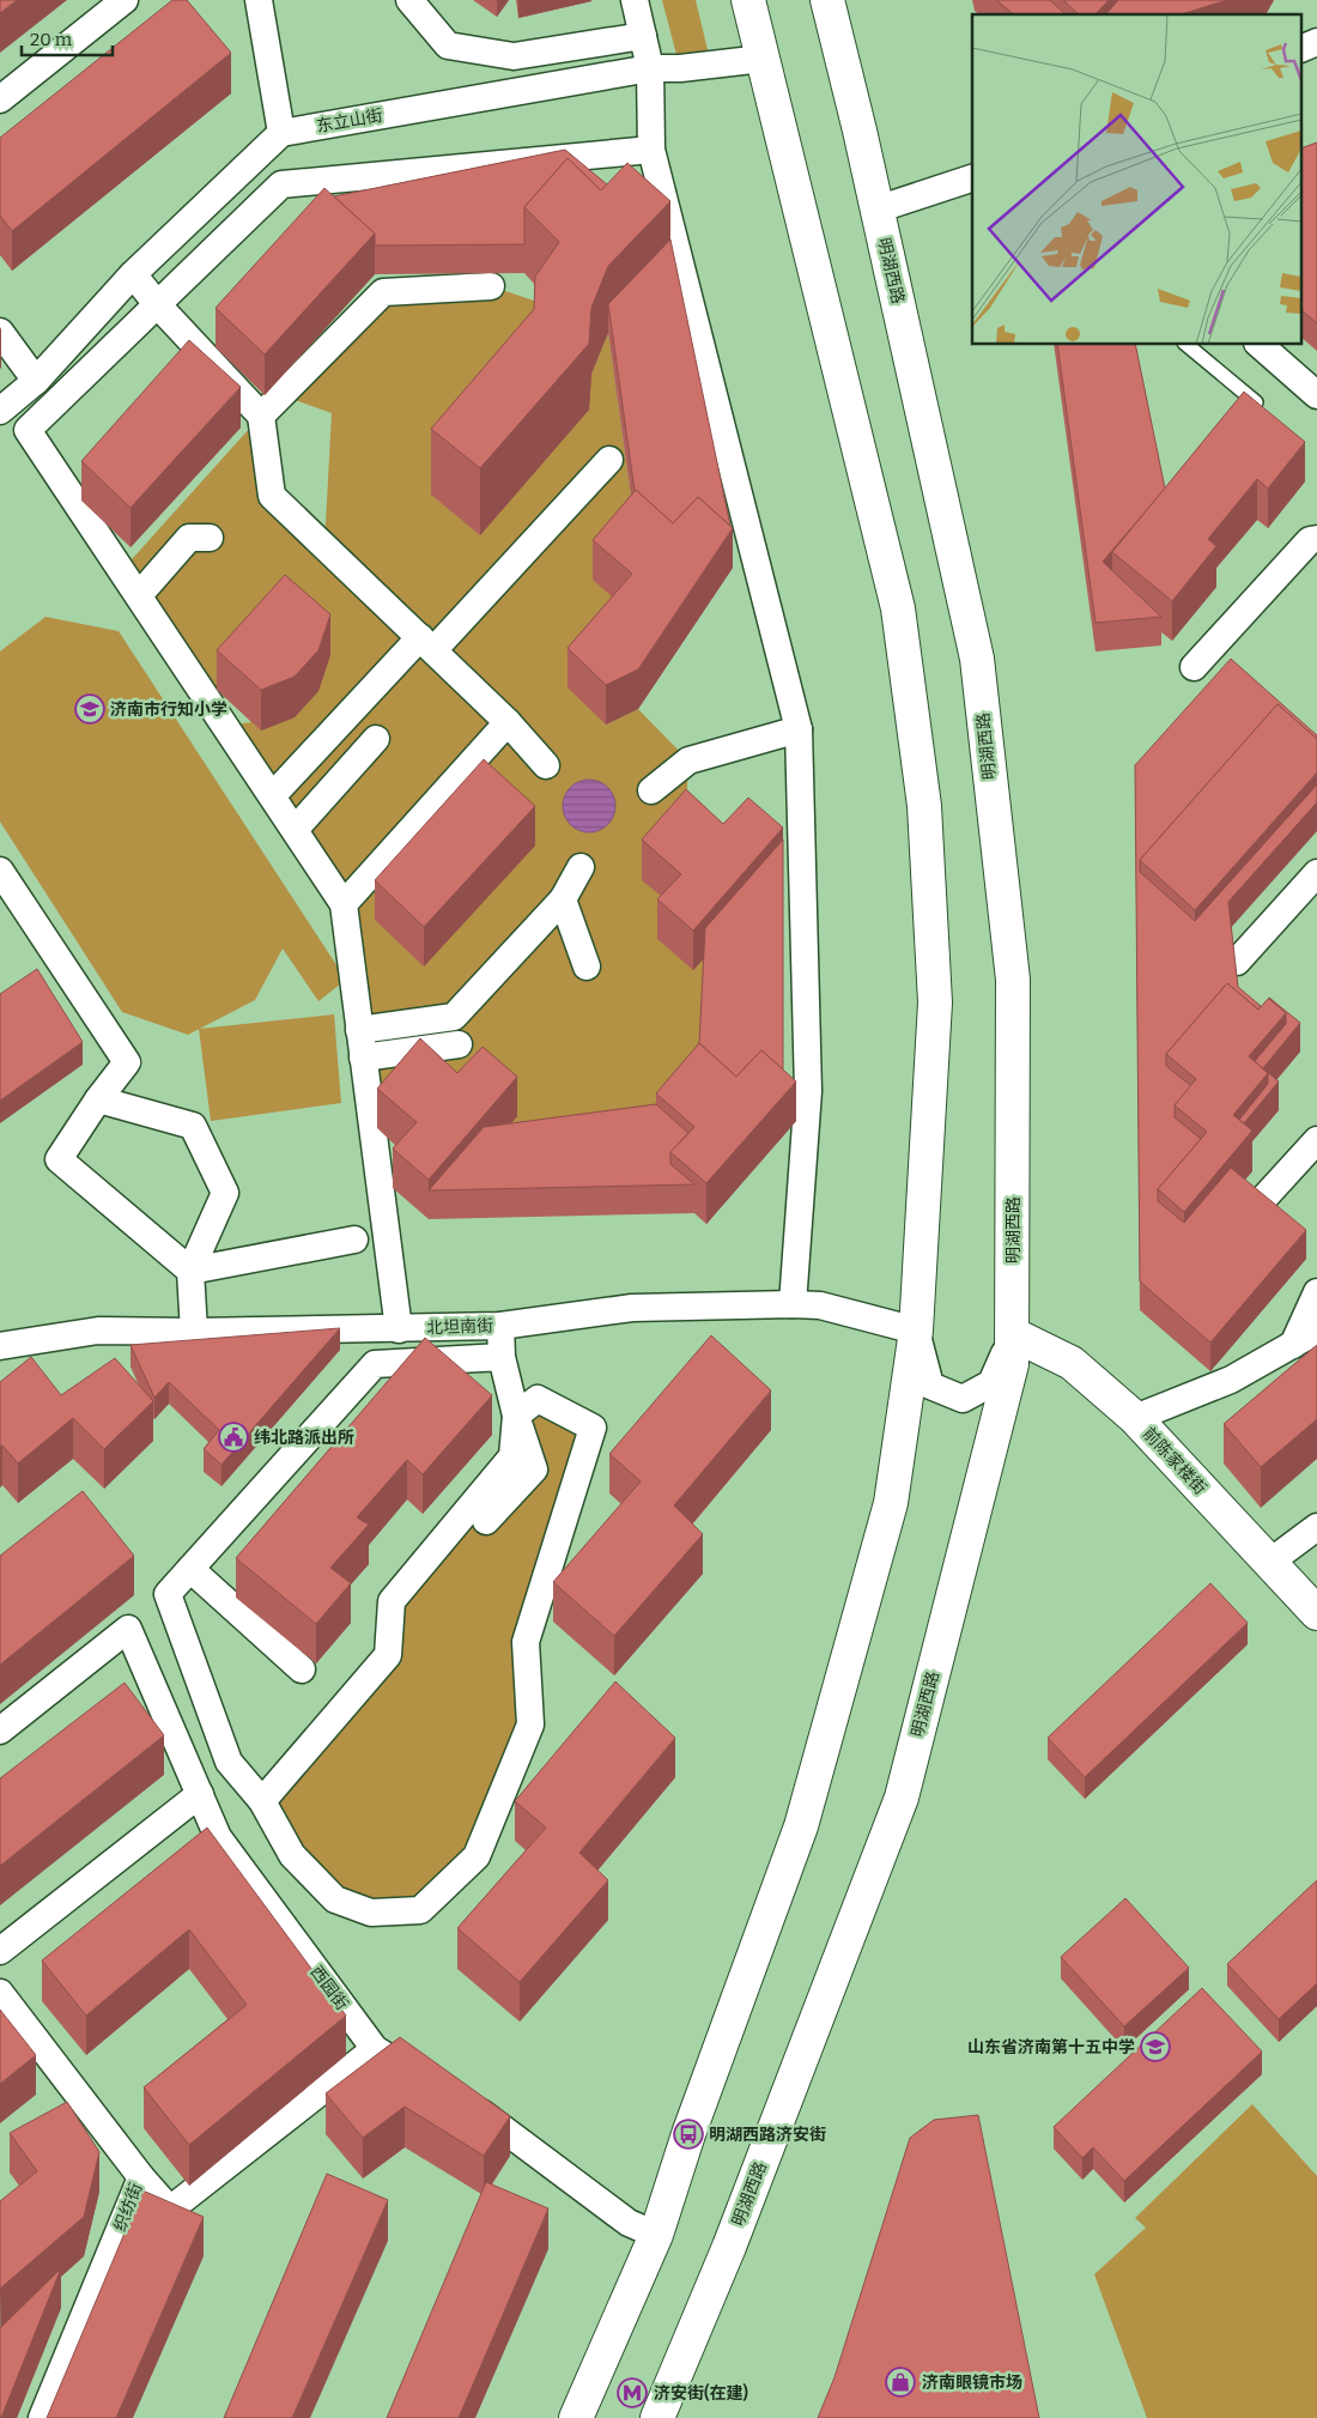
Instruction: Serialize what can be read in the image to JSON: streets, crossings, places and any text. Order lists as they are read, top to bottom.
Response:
{
  "streets": {
    "main road": ["明湖西路", "前陈家楼街"],
    "street": [
      "东立山街",
      "北坦南街",
      "西园街",
      "织纺街"
    ]
  },
  "crossings": [
    ["明湖西路", "前陈家楼街"]
  ],
  "places": {
    "school or university": ["济南市行知小学", "山东省济南第十五中学"],
    "public building": ["纬北路派出所"],
    "bus stop": ["明湖西路济安街"],
    "shop": ["济南眼镜市场"],
    "metro station": ["济安街(在建)"]
  },
  "scale_bar": "20 m"
}
